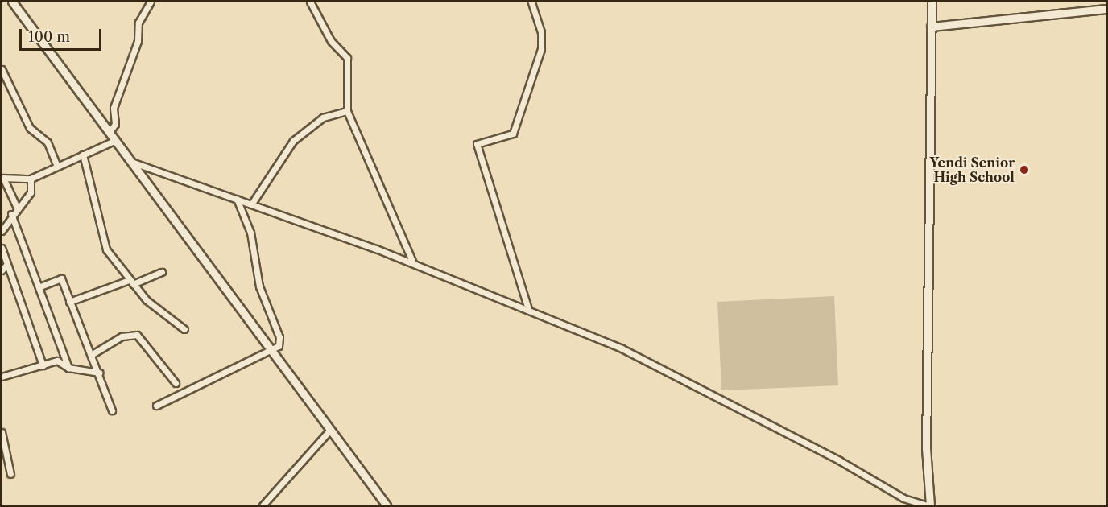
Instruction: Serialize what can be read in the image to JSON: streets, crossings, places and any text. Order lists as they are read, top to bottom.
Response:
{
  "places": ["Yendi Senior High School"],
  "scale_bar": "100 m"
}
